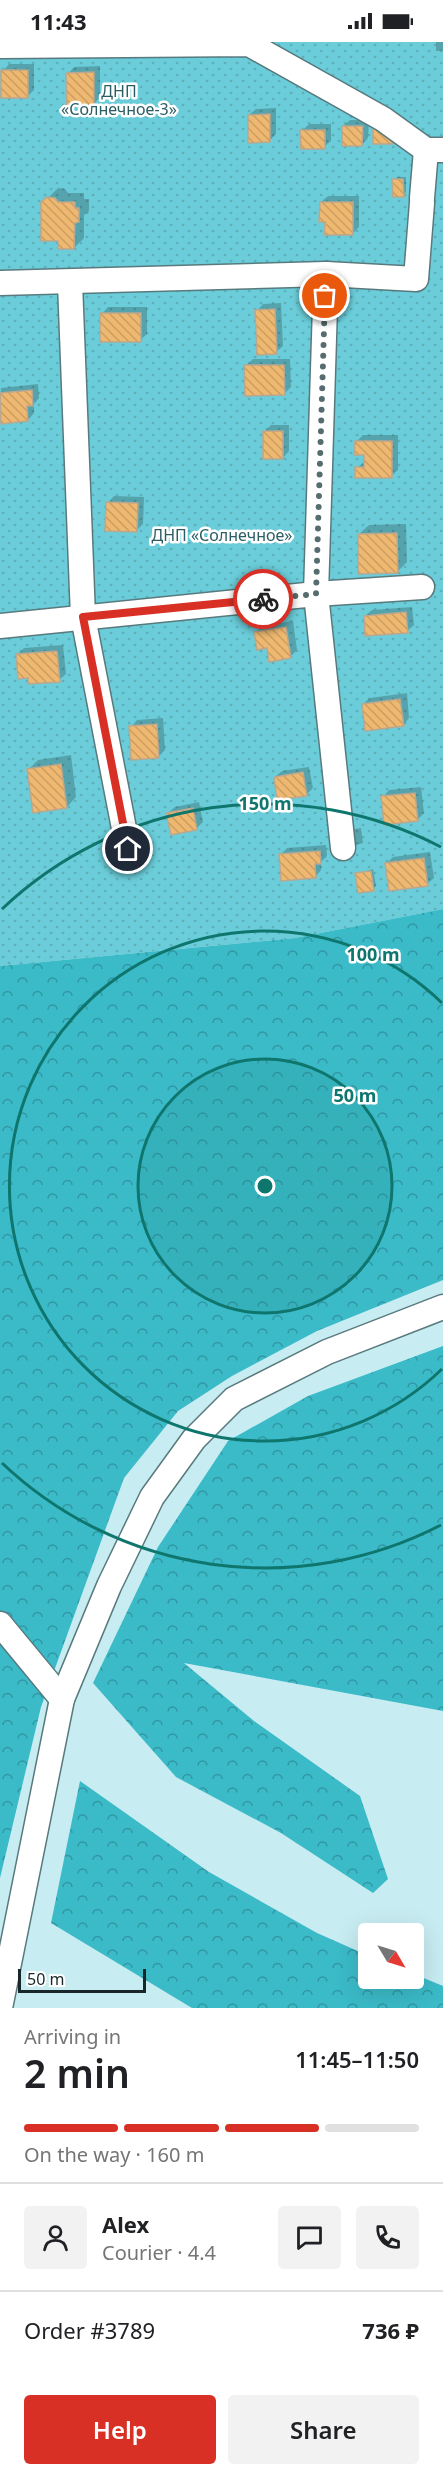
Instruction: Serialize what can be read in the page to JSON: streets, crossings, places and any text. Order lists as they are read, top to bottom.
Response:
{
  "parks": ["ДНП «Солнечное-3»", "ДНП «Солнечное»"],
  "scale_bar": "50 m",
  "north": "bottom right",
  "page": {
    "status": "11:43",
    "scale": "50 m",
    "heading": ["2 min", "Arriving in", "11:45–11:50"],
    "panel": [
      "Alex",
      "Courier · 4.4",
      "Order #3789",
      "736 ₽"
    ],
    "bar": "On the way · 160 m",
    "buttons": ["Help", "Share"]
  },
  "rings": ["150 m", "100 m", "50 m"]
}
